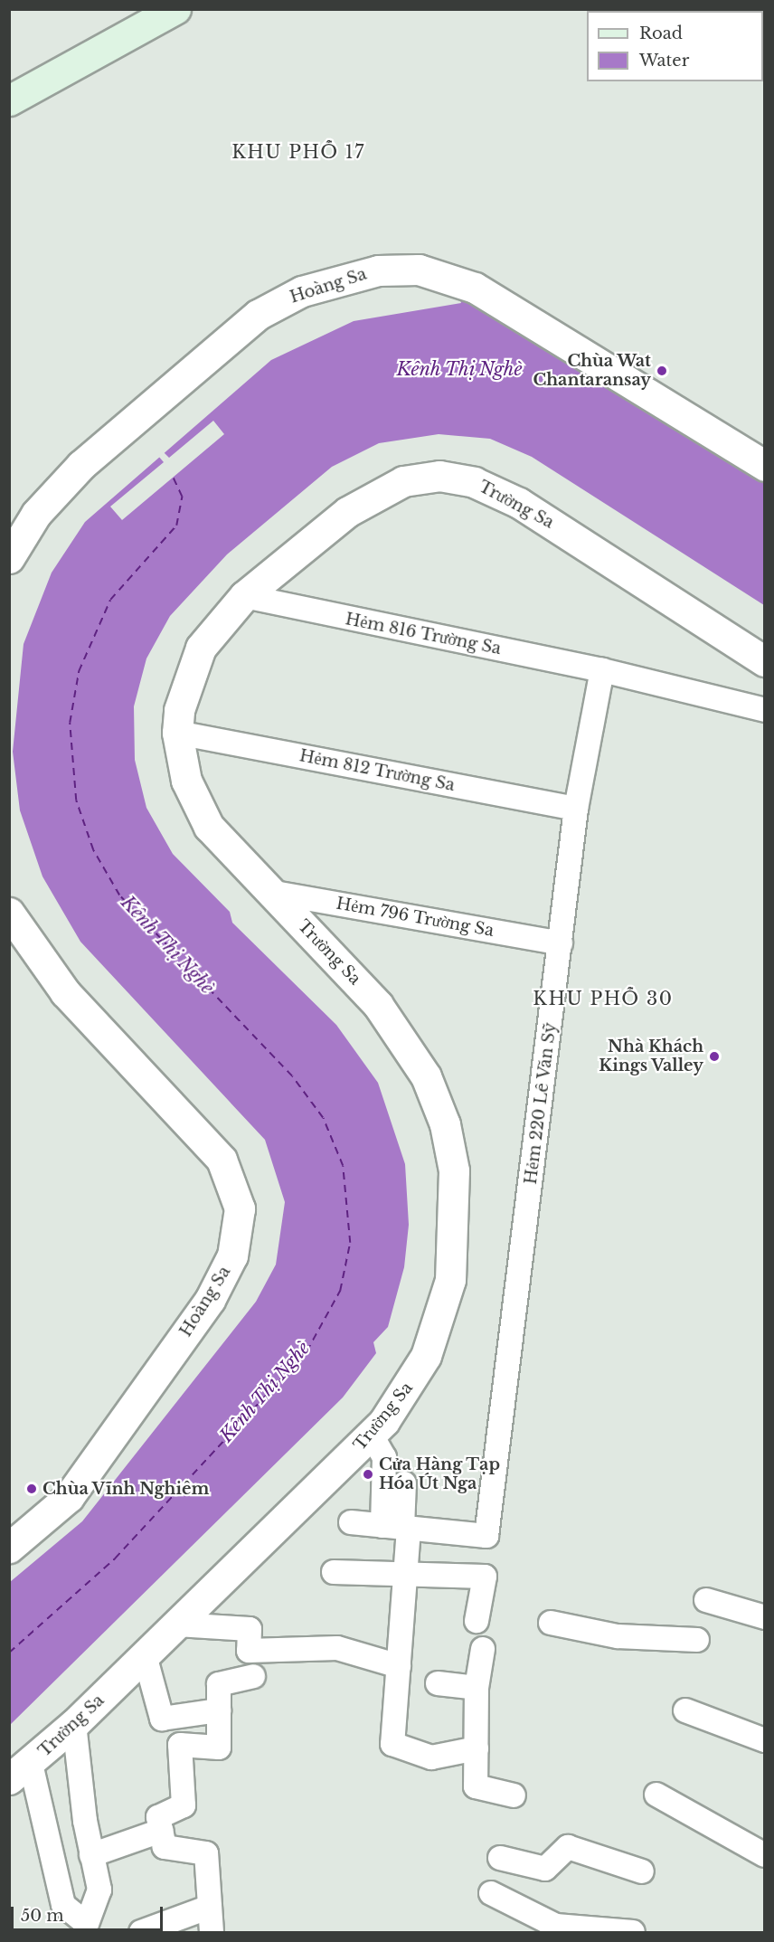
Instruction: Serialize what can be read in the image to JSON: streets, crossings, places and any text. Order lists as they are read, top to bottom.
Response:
{
  "streets": {
    "street": [
      "Hoàng Sa",
      "Trường Sa",
      "Hẻm 816 Trường Sa",
      "Hẻm 812 Trường Sa",
      "Hẻm 796 Trường Sa",
      "Hẻm 220 Lê Văn Sỹ"
    ]
  },
  "crossings": [
    ["Trường Sa", "Hẻm 816 Trường Sa"],
    ["Trường Sa", "Hẻm 812 Trường Sa"],
    ["Trường Sa", "Hẻm 796 Trường Sa"],
    ["Hẻm 816 Trường Sa", "Hẻm 220 Lê Văn Sỹ"],
    ["Hẻm 812 Trường Sa", "Hẻm 220 Lê Văn Sỹ"],
    ["Hẻm 796 Trường Sa", "Hẻm 220 Lê Văn Sỹ"]
  ],
  "districts": ["KHU PHỐ 17", "KHU PHỐ 30"],
  "water": ["Kênh Thị Nghè"],
  "places": [
    "Chùa Wat Chantaransay",
    "Nhà Khách Kings Valley",
    "Cửa Hàng Tạp Hóa Út Nga",
    "Chùa Vĩnh Nghiêm"
  ],
  "legend": ["Road", "Water"],
  "scale_bar": "50 m"
}
